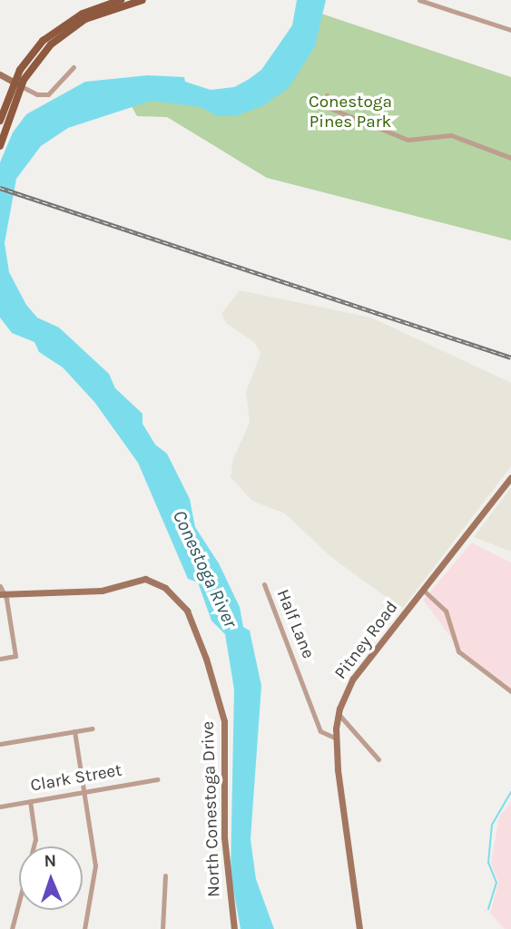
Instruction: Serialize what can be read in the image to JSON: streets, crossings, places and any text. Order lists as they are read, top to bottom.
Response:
{
  "streets": {
    "street": [
      "Half Lane",
      "Pitney Road",
      "Clark Street",
      "North Conestoga Drive"
    ]
  },
  "crossings": [
    ["Half Lane", "Pitney Road"]
  ],
  "water": ["Conestoga River"],
  "parks": ["Conestoga Pines Park"],
  "north": "top"
}
